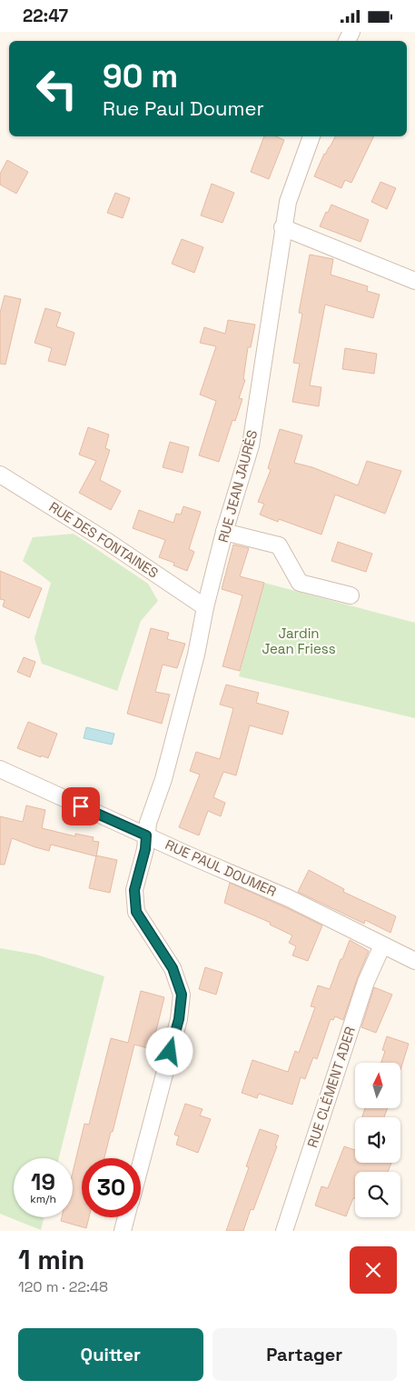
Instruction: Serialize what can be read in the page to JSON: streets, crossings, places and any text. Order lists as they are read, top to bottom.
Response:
{
  "streets": {
    "street": [
      "RUE JEAN JAURÈS",
      "RUE DES FONTAINES",
      "RUE PAUL DOUMER",
      "RUE CLÉMENT ADER"
    ]
  },
  "crossings": [
    ["RUE JEAN JAURÈS", "RUE DES FONTAINES"],
    ["RUE JEAN JAURÈS", "RUE PAUL DOUMER"],
    ["RUE PAUL DOUMER", "RUE CLÉMENT ADER"]
  ],
  "parks": ["Jardin Jean Friess"],
  "north": "top",
  "page": {
    "status": "22:47",
    "turn": ["90 m", "Rue Paul Doumer"],
    "speed": "19 km/h",
    "limit": "30",
    "heading": ["1 min", "120 m · 22:48"],
    "buttons": ["Quitter", "Partager"]
  }
}
